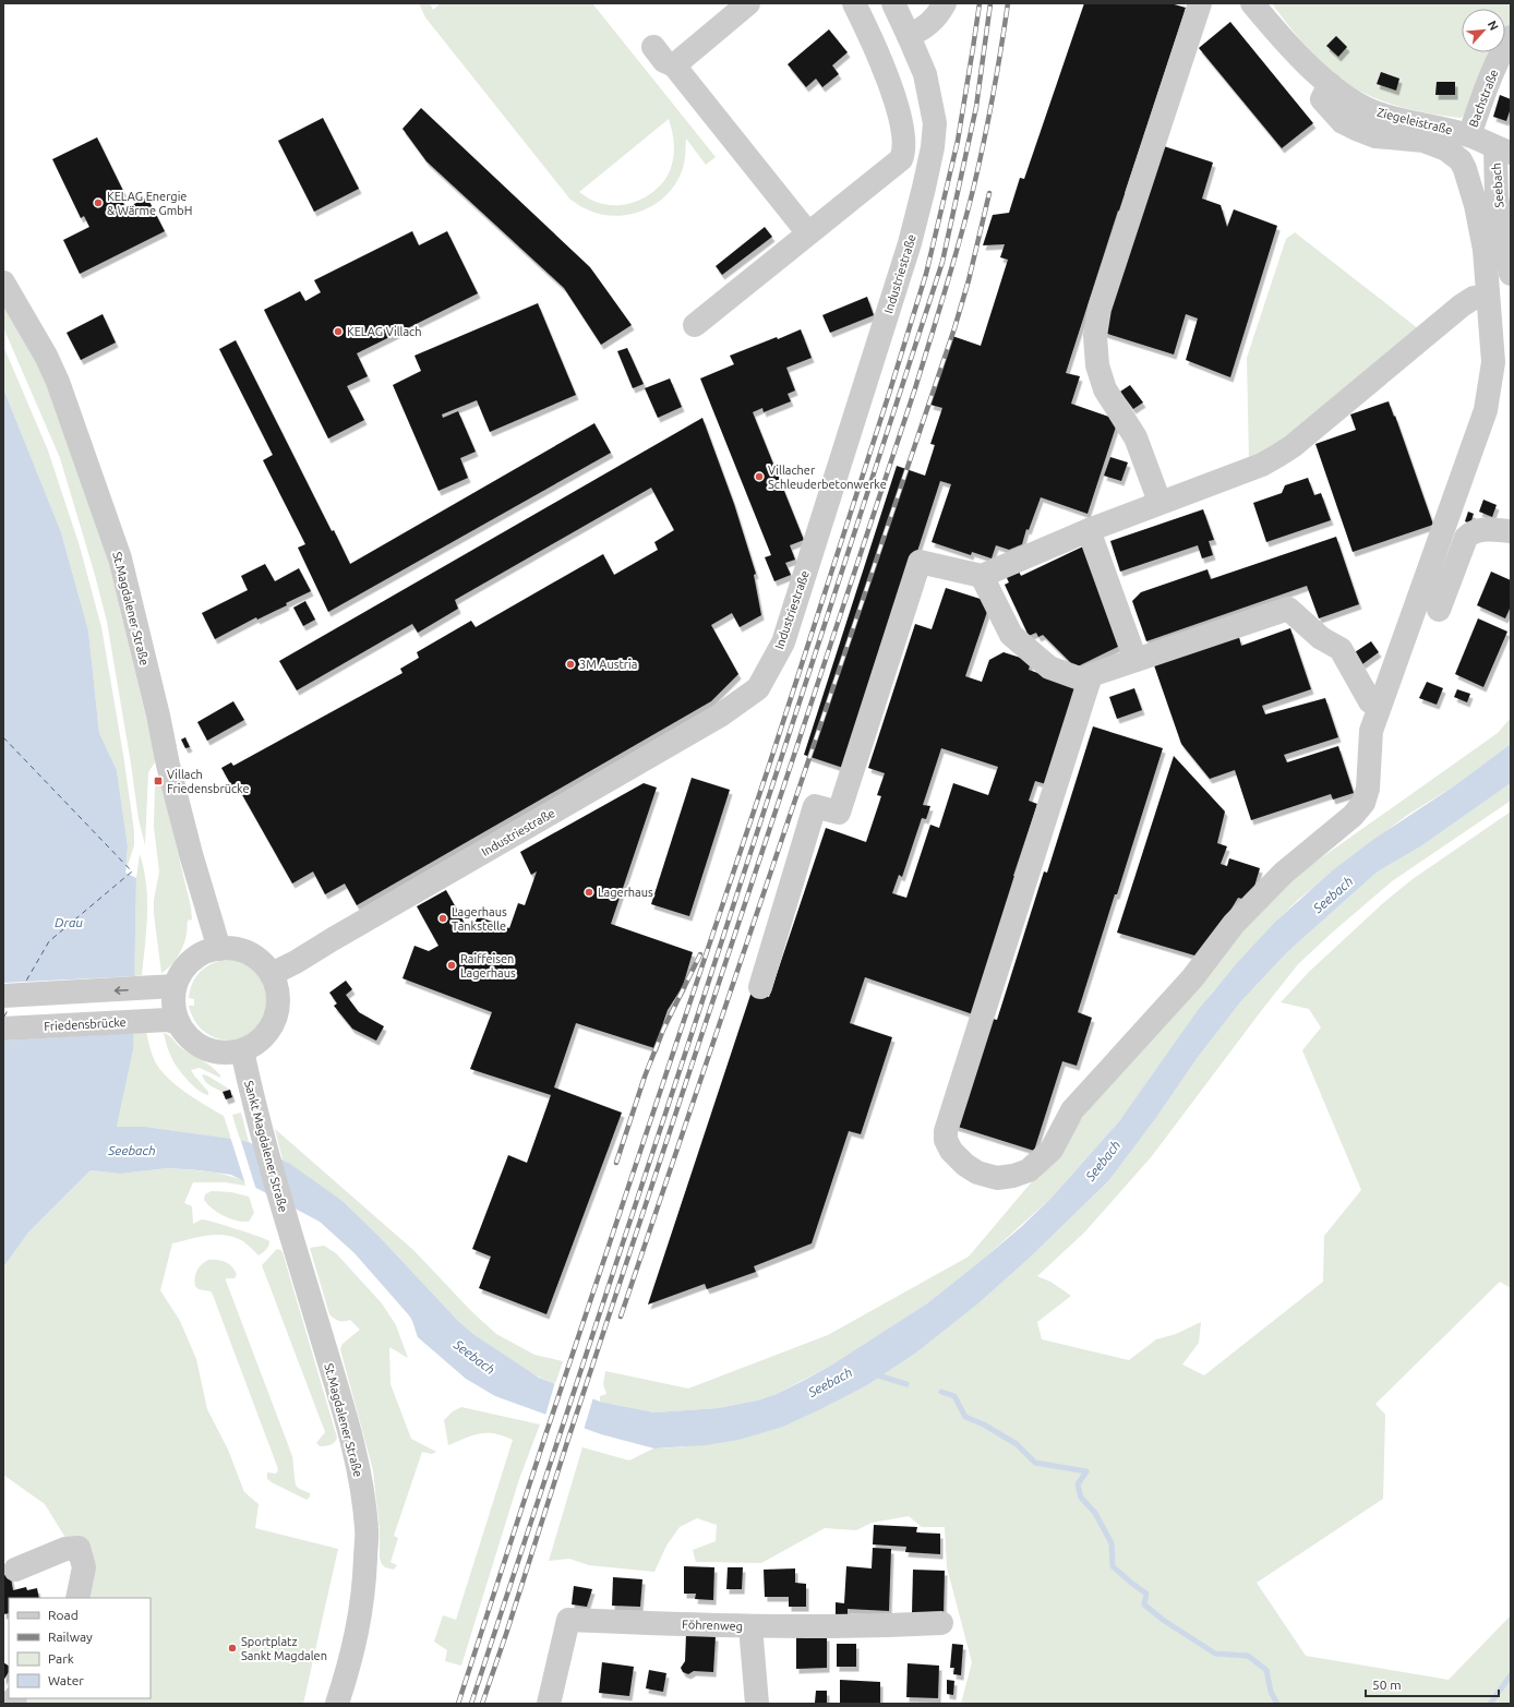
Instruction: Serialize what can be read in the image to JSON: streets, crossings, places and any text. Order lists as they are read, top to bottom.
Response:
{
  "streets": {
    "street": [
      "Bachstraße",
      "Ziegeleistraße",
      "Seebach",
      "Industriestraße",
      "St.Magdalener Straße",
      "Friedensbrücke",
      "Sankt Magdalener Straße",
      "Föhrenweg"
    ]
  },
  "crossings": [
    ["Bachstraße", "Ziegeleistraße"],
    ["Ziegeleistraße", "Seebach"],
    ["Industriestraße", "St.Magdalener Straße"],
    ["Industriestraße", "Friedensbrücke"],
    ["Industriestraße", "Sankt Magdalener Straße"],
    ["St.Magdalener Straße", "Friedensbrücke"],
    ["St.Magdalener Straße", "Sankt Magdalener Straße"],
    ["Friedensbrücke", "Sankt Magdalener Straße"]
  ],
  "water": ["Seebach", "Drau"],
  "places": {
    "other": [
      "KELAG Energie & Wärme GmbH",
      "KELAG Villach",
      "Villacher Schleuderbetonwerke",
      "3M Austria",
      "Lagerhaus",
      "Lagerhaus Tankstelle",
      "Raiffeisen Lagerhaus",
      "Sportplatz Sankt Magdalen"
    ],
    "transit": ["Villach Friedensbrücke"]
  },
  "legend": [
    "Road",
    "Railway",
    "Park",
    "Water"
  ],
  "scale_bar": "50 m",
  "north": "top right"
}
